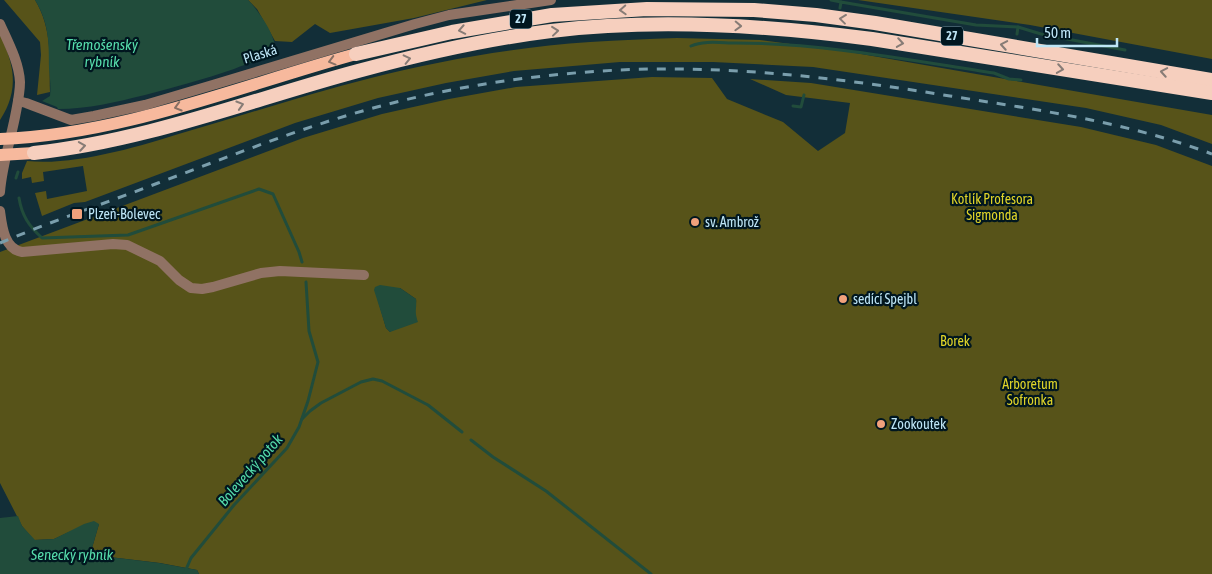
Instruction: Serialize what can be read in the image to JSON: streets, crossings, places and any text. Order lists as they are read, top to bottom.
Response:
{
  "streets": {
    "highway": ["27"],
    "main road": ["Plaská"]
  },
  "crossings": [
    ["27", "Plaská"]
  ],
  "water": ["Třemošenský rybník", "Bolevecký potok", "Senecký rybník"],
  "parks": ["Kotlík Profesora Sigmonda", "Borek", "Arboretum Sofronka"],
  "places": {
    "transit": ["Plzeň-Bolevec"],
    "other": ["sv. Ambrož", "sedící Spejbl", "Zookoutek"]
  },
  "scale_bar": "50 m"
}
